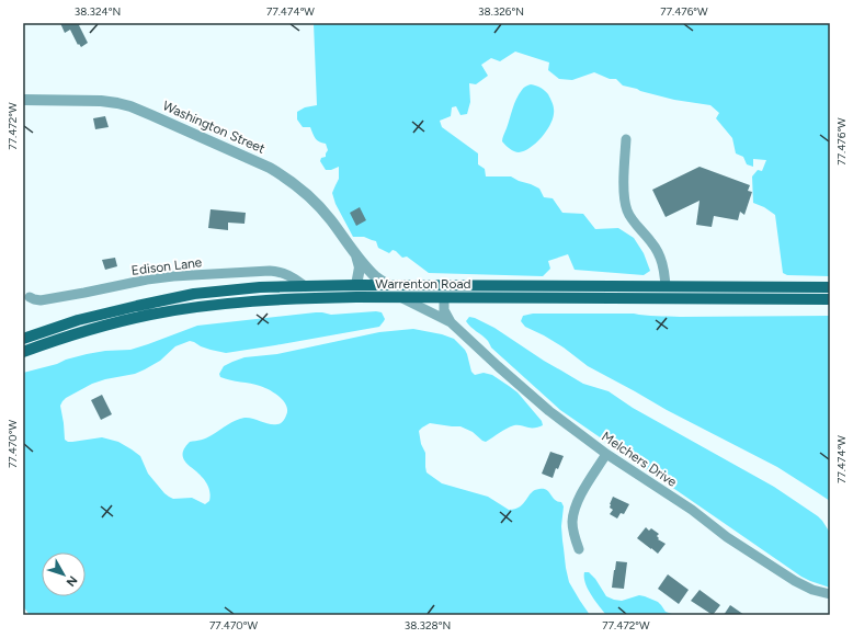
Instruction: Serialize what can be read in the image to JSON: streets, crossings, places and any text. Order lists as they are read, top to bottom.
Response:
{
  "streets": {
    "main road": ["Warrenton Road"],
    "street": ["Washington Street", "Edison Lane", "Melchers Drive"]
  },
  "crossings": [
    ["Washington Street", "Warrenton Road"],
    ["Edison Lane", "Warrenton Road"],
    ["Warrenton Road", "Melchers Drive"]
  ],
  "north": "bottom right",
  "coordinates": [
    "38.324°N",
    "77.474°W",
    "38.326°N",
    "77.476°W",
    "77.472°W",
    "77.470°W",
    "38.328°N"
  ]
}
